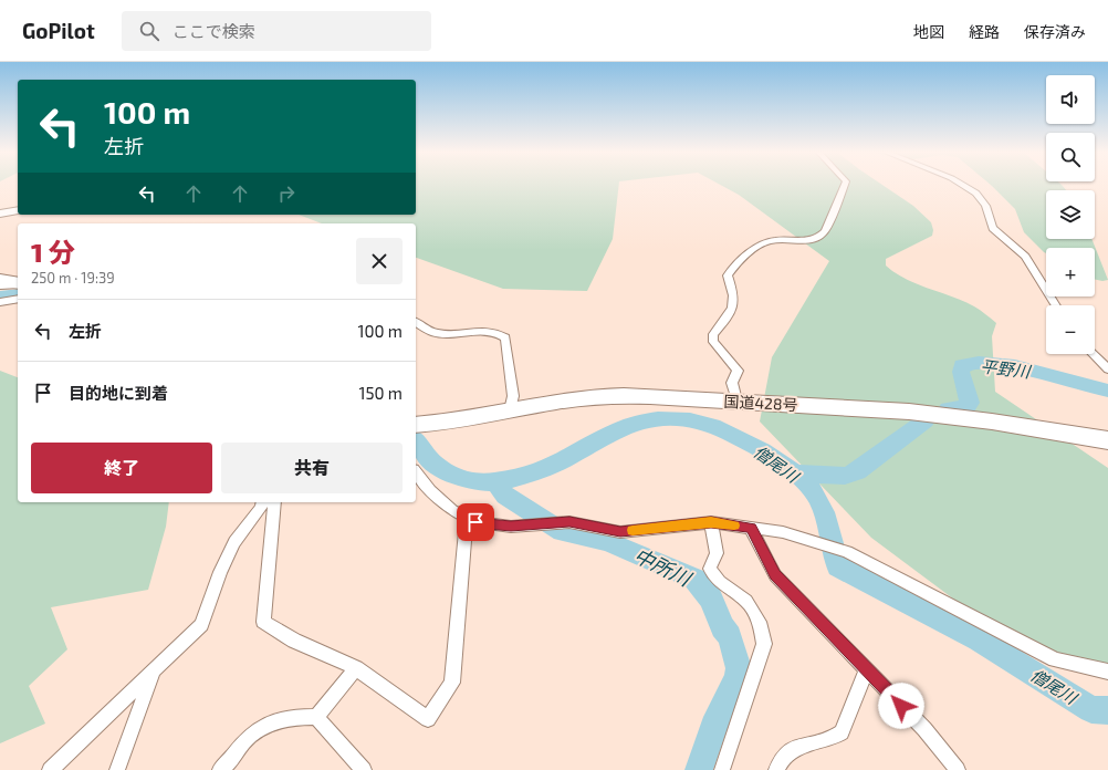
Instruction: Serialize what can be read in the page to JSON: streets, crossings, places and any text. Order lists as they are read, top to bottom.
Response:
{
  "streets": {
    "highway": ["国道428号"]
  },
  "water": ["平野川", "僧尾川", "中所川"],
  "page": {
    "header": "GoPilot",
    "search": "ここで検索",
    "nav": ["地図", "経路", "保存済み"],
    "map_buttons": ["+", "−"],
    "turn": ["100 m", "左折"],
    "heading": ["1 分", "250 m · 19:39"],
    "list": [
      {
        "name": "左折",
        "value": "100 m"
      },
      {
        "name": "目的地に到着",
        "value": "150 m"
      }
    ],
    "buttons": ["終了", "共有"]
  }
}
